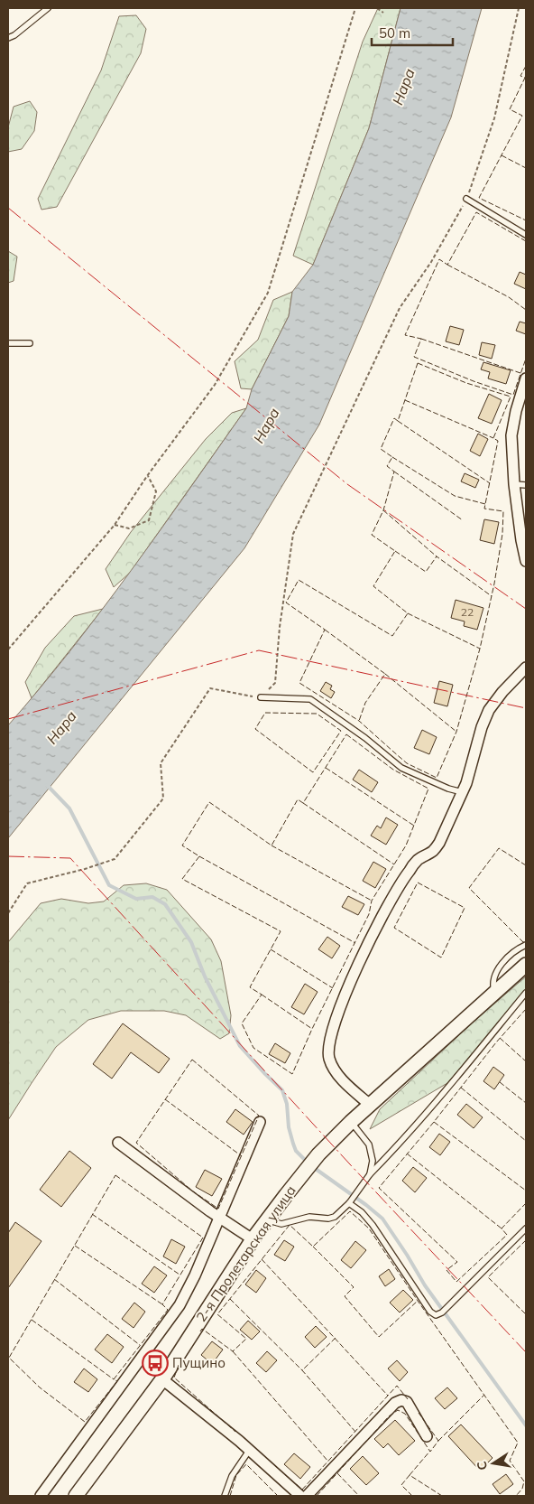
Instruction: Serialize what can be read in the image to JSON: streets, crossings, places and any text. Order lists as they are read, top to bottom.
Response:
{
  "streets": {
    "main road": ["2-я Пролетарская улица"]
  },
  "water": ["Нара"],
  "places": {
    "bus stop": ["Пущино"]
  },
  "house_numbers": ["22"],
  "scale_bar": "50 m",
  "north": "left"
}
